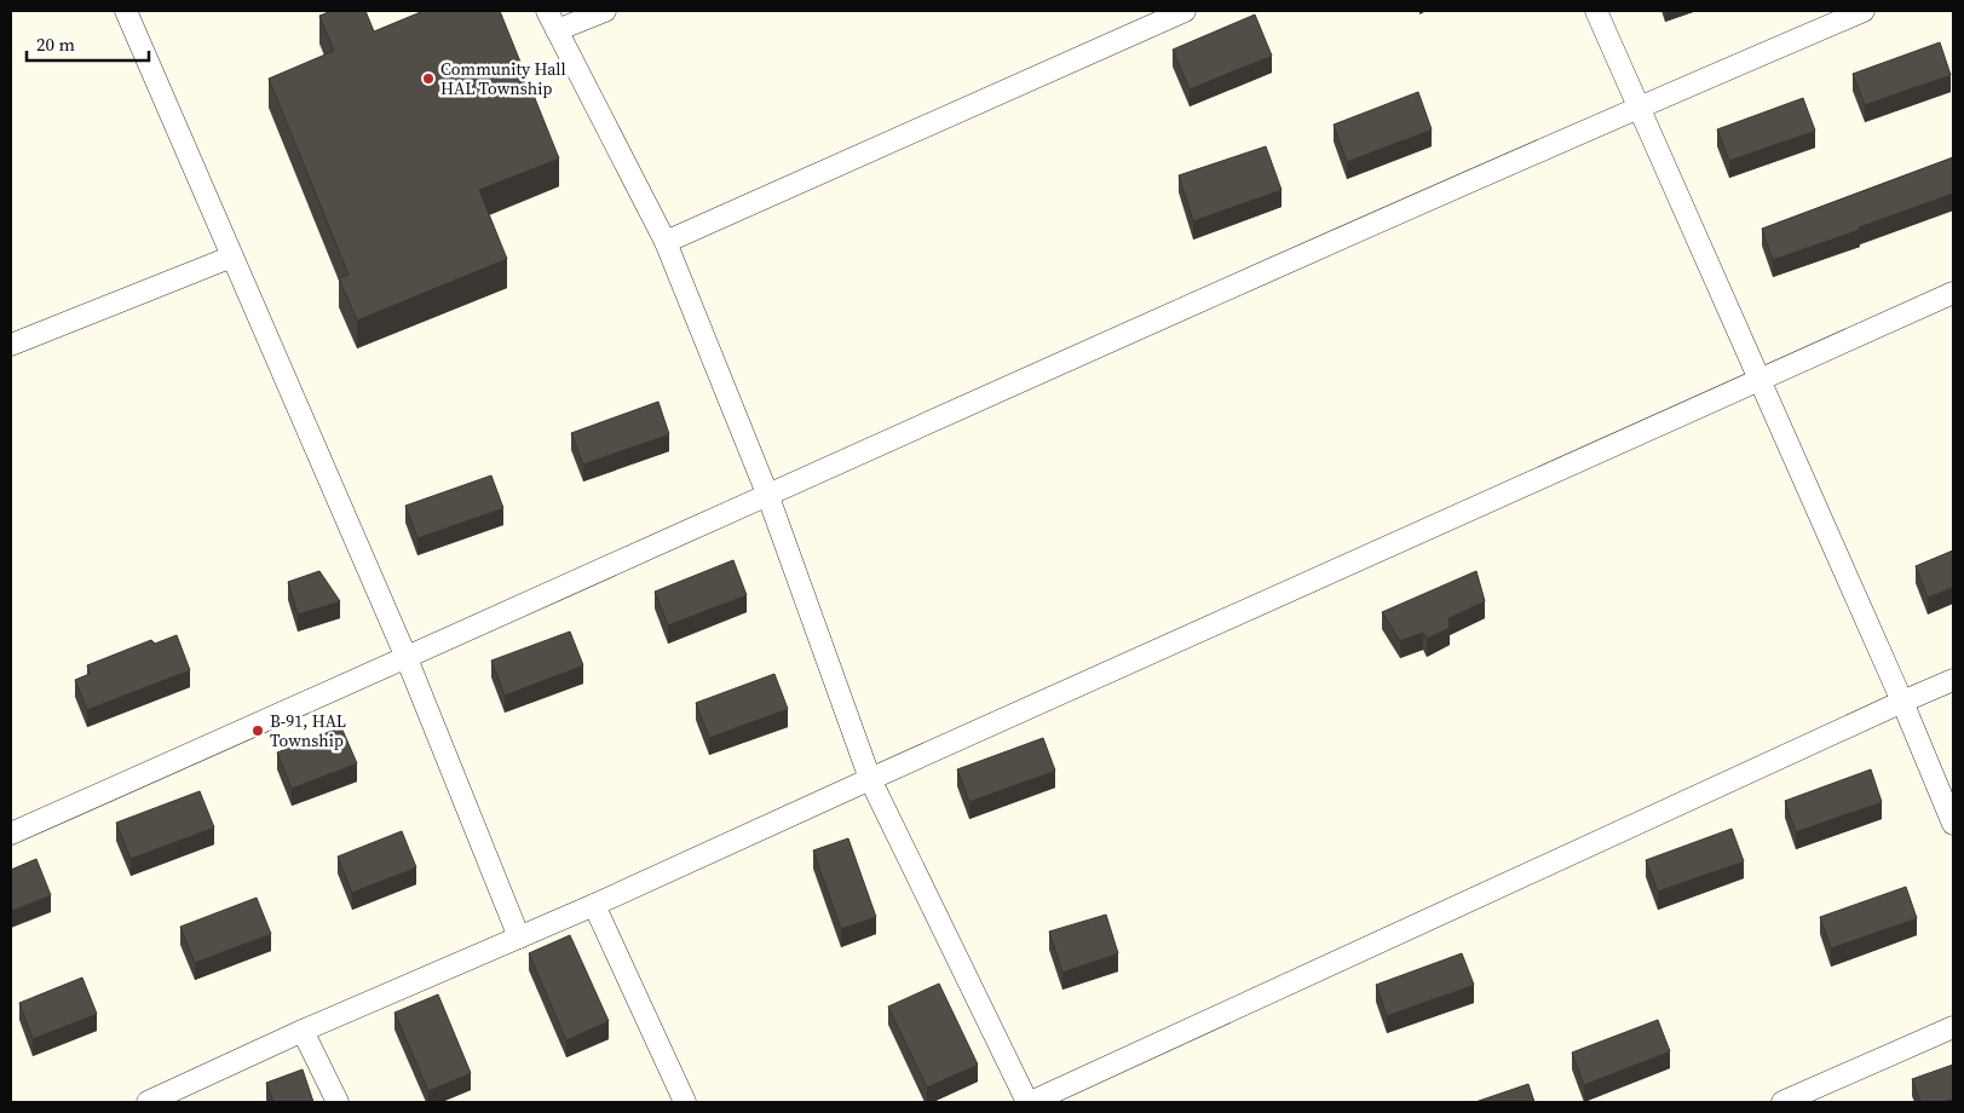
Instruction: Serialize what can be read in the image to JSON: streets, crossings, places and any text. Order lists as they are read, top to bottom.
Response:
{
  "places": ["Community Hall HAL Township", "B-91, HAL Township"],
  "scale_bar": "20 m"
}
